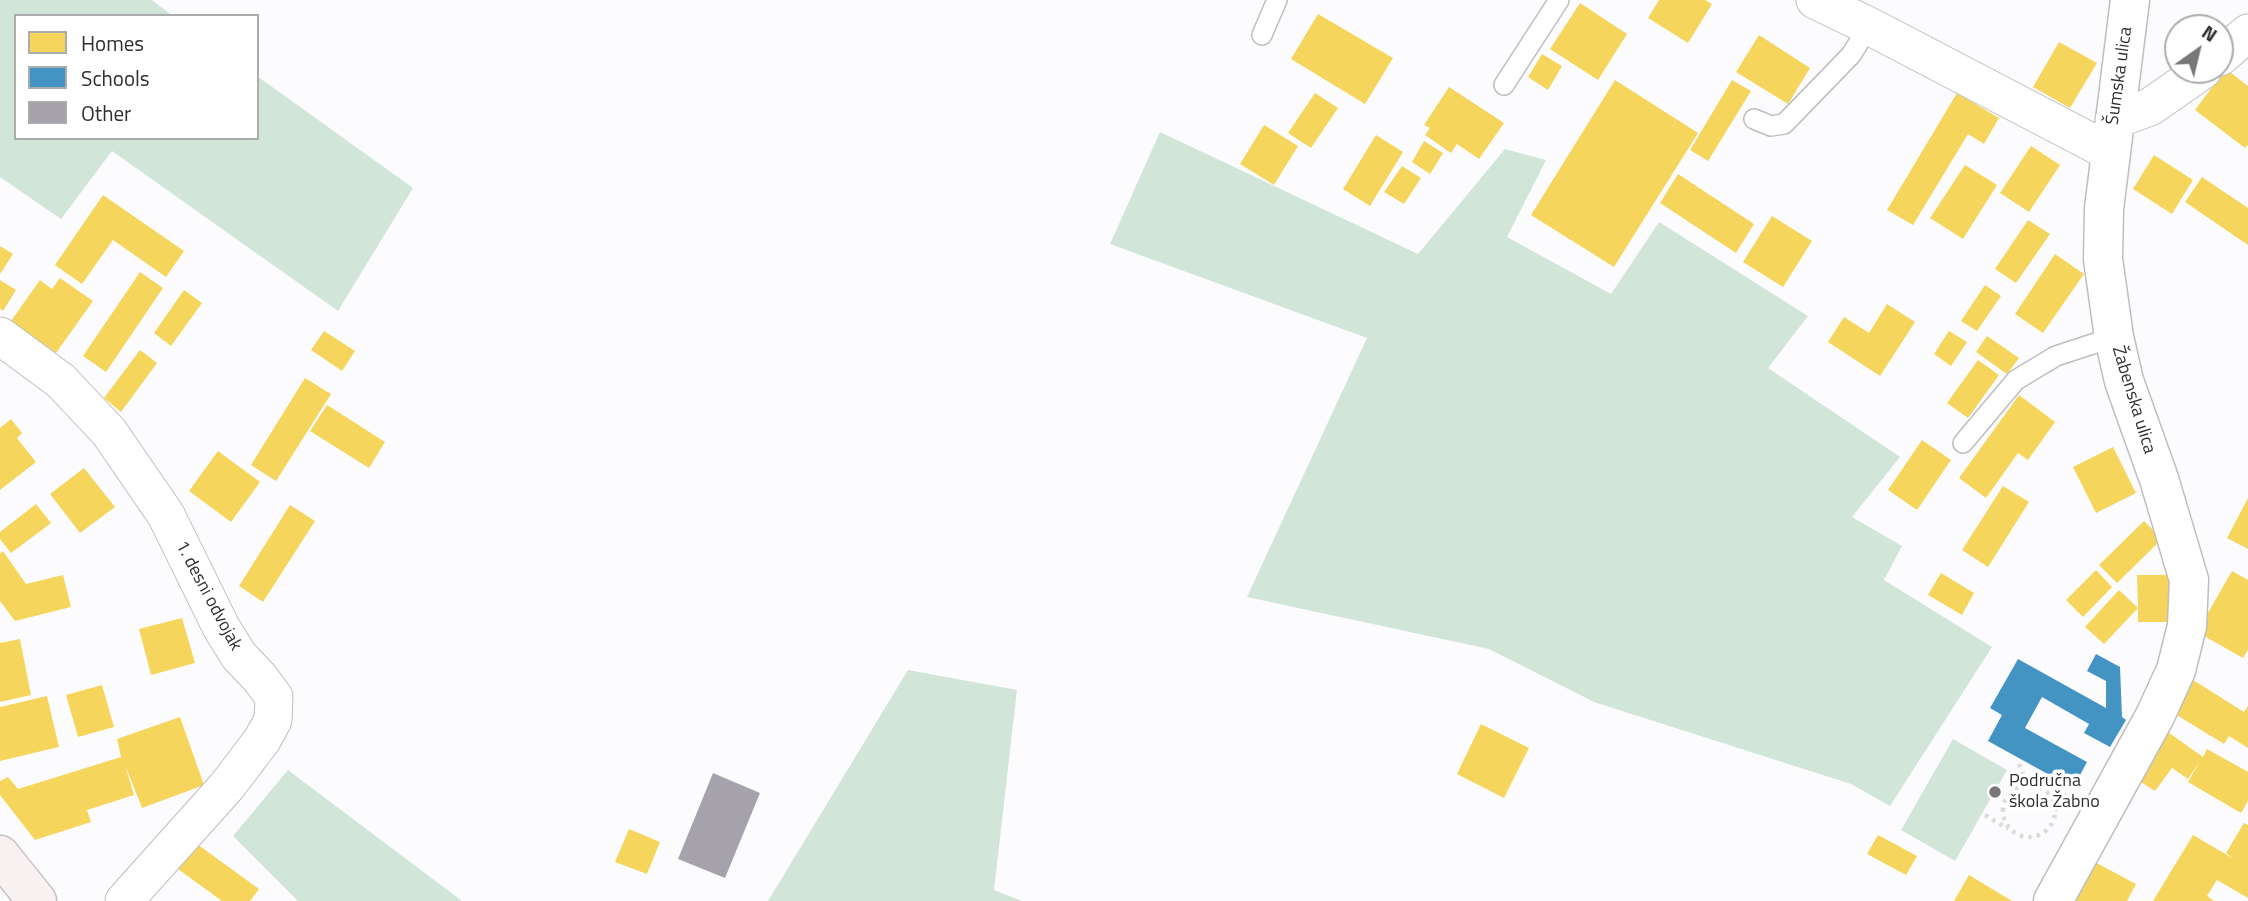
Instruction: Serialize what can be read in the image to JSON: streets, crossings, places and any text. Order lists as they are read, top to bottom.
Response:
{
  "streets": {
    "street": ["Šumska ulica", "Žabenska ulica", "1. desni odvojak"]
  },
  "crossings": [
    ["Šumska ulica", "Žabenska ulica"]
  ],
  "places": ["Područna škola Žabno"],
  "legend": ["Homes", "Schools", "Other"],
  "north": "top right"
}
